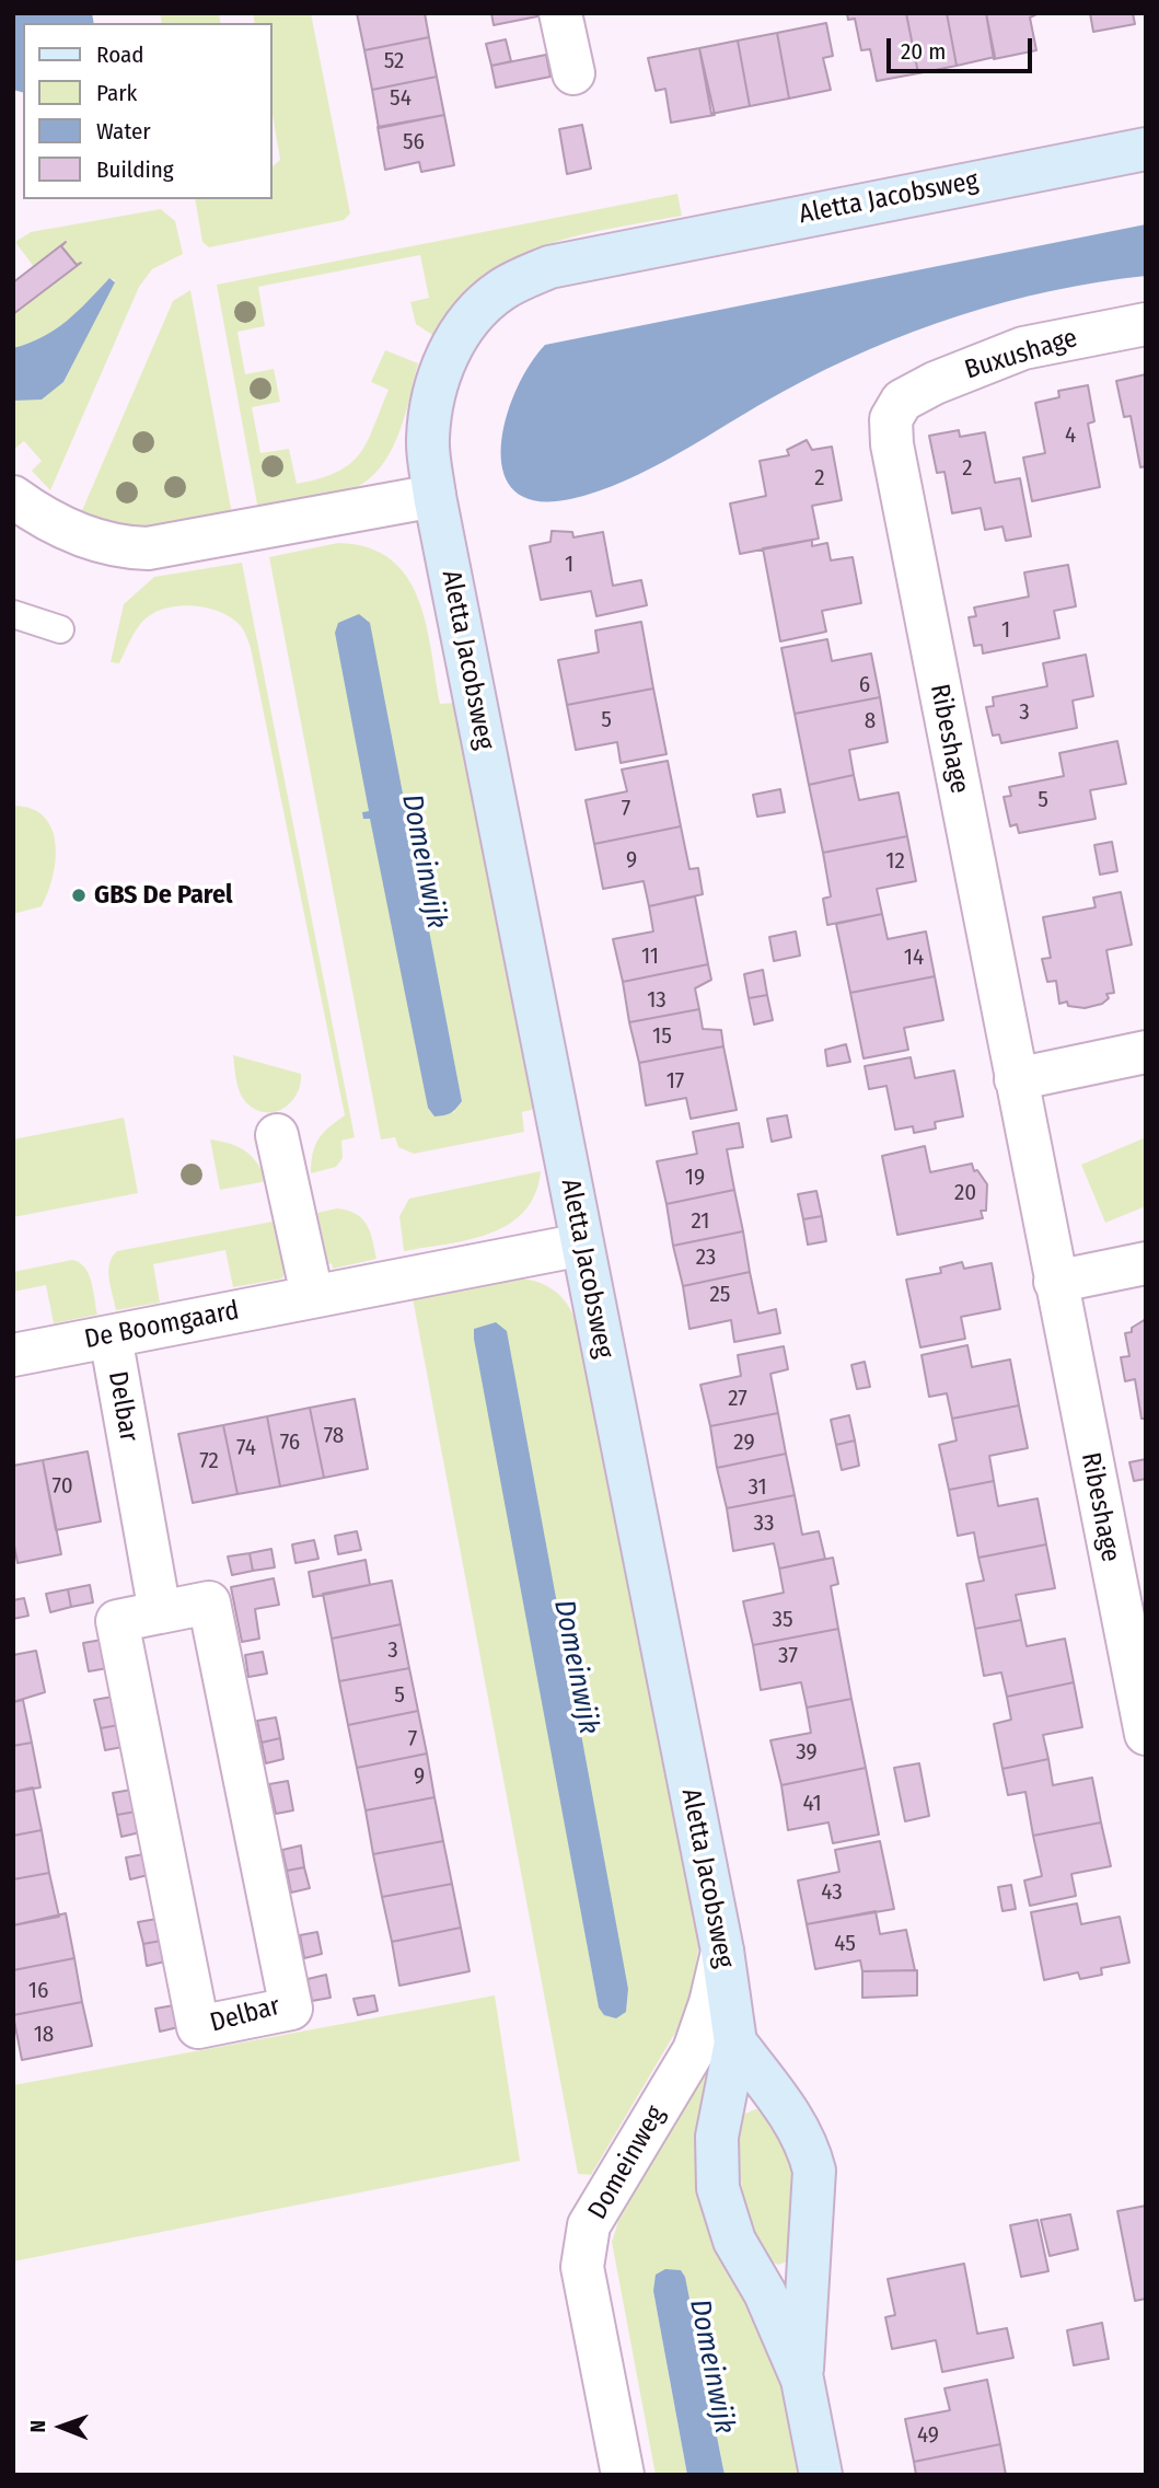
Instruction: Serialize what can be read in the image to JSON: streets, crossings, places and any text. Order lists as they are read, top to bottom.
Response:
{
  "streets": {
    "street": [
      "Aletta Jacobsweg",
      "Buxushage",
      "Ribeshage",
      "De Boomgaard",
      "Delbar",
      "Domeinweg"
    ]
  },
  "crossings": [
    ["Aletta Jacobsweg", "De Boomgaard"],
    ["Aletta Jacobsweg", "Domeinweg"],
    ["Buxushage", "Ribeshage"],
    ["De Boomgaard", "Delbar"]
  ],
  "water": ["Domeinwijk"],
  "places": ["GBS De Parel"],
  "house_numbers": [
    "52",
    "54",
    "56",
    "4",
    "2",
    "2",
    "1",
    "1",
    "6",
    "3",
    "5",
    "8",
    "5",
    "7",
    "9",
    "12",
    "11",
    "14",
    "13",
    "15",
    "17",
    "19",
    "20",
    "21",
    "23",
    "25",
    "27",
    "78",
    "76",
    "29",
    "74",
    "72",
    "70",
    "31",
    "33",
    "35",
    "3",
    "37",
    "5",
    "7",
    "39",
    "9",
    "41",
    "43",
    "45",
    "16",
    "18",
    "49"
  ],
  "legend": [
    "Road",
    "Park",
    "Water",
    "Building"
  ],
  "scale_bar": "20 m",
  "north": "left"
}
